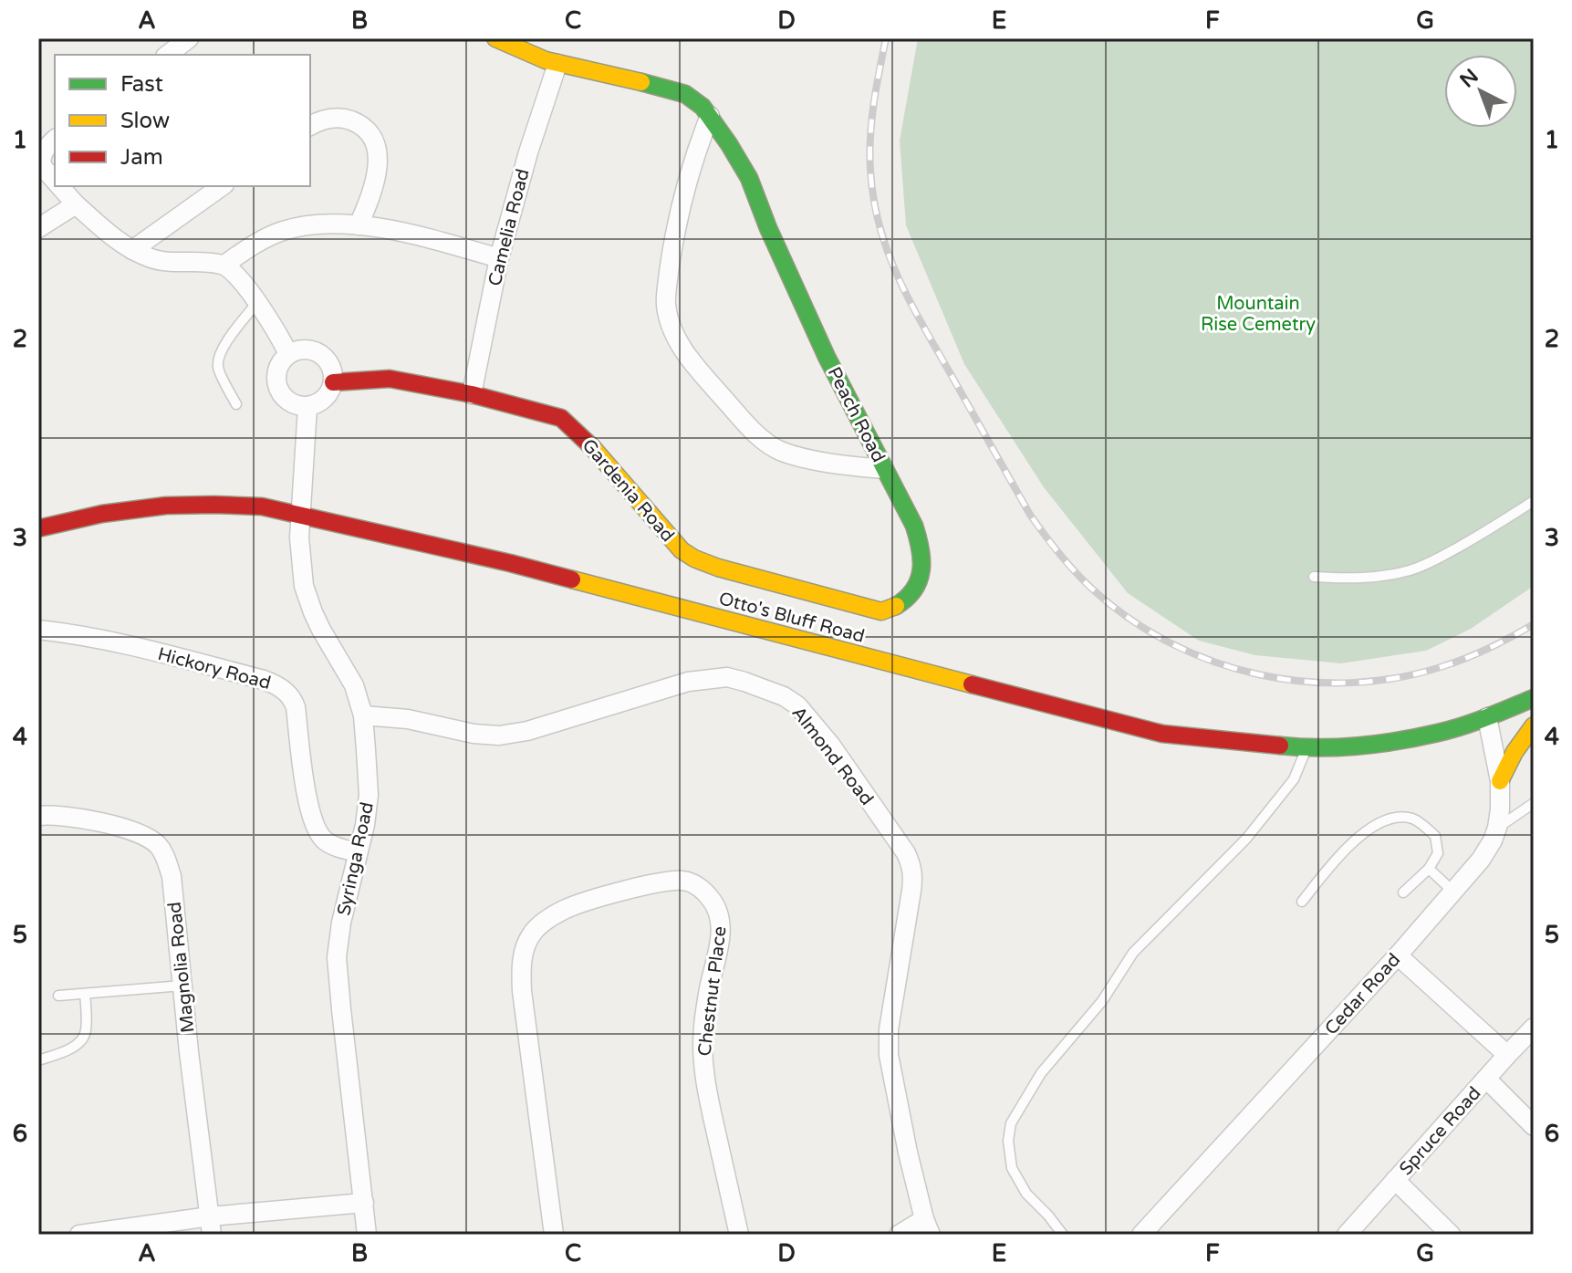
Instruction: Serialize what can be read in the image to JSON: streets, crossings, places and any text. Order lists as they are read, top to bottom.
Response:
{
  "streets": {
    "main road": ["Peach Road", "Gardenia Road", "Otto's Bluff Road"],
    "street": [
      "Camelia Road",
      "Hickory Road",
      "Almond Road",
      "Syringa Road",
      "Magnolia Road",
      "Chestnut Place",
      "Cedar Road",
      "Spruce Road"
    ]
  },
  "crossings": [
    ["Camelia Road", "Peach Road"],
    ["Camelia Road", "Gardenia Road"],
    ["Peach Road", "Gardenia Road"],
    ["Gardenia Road", "Syringa Road"],
    ["Otto's Bluff Road", "Syringa Road"],
    ["Otto's Bluff Road", "Cedar Road"],
    ["Hickory Road", "Syringa Road"],
    ["Almond Road", "Syringa Road"]
  ],
  "parks": ["Mountain Rise Cemetry"],
  "legend": ["Fast", "Slow", "Jam"],
  "north": "top left",
  "grid": {
    "columns": [
      "A",
      "B",
      "C",
      "D",
      "E",
      "F",
      "G"
    ],
    "rows": [
      "1",
      "2",
      "3",
      "4",
      "5",
      "6"
    ]
  }
}
